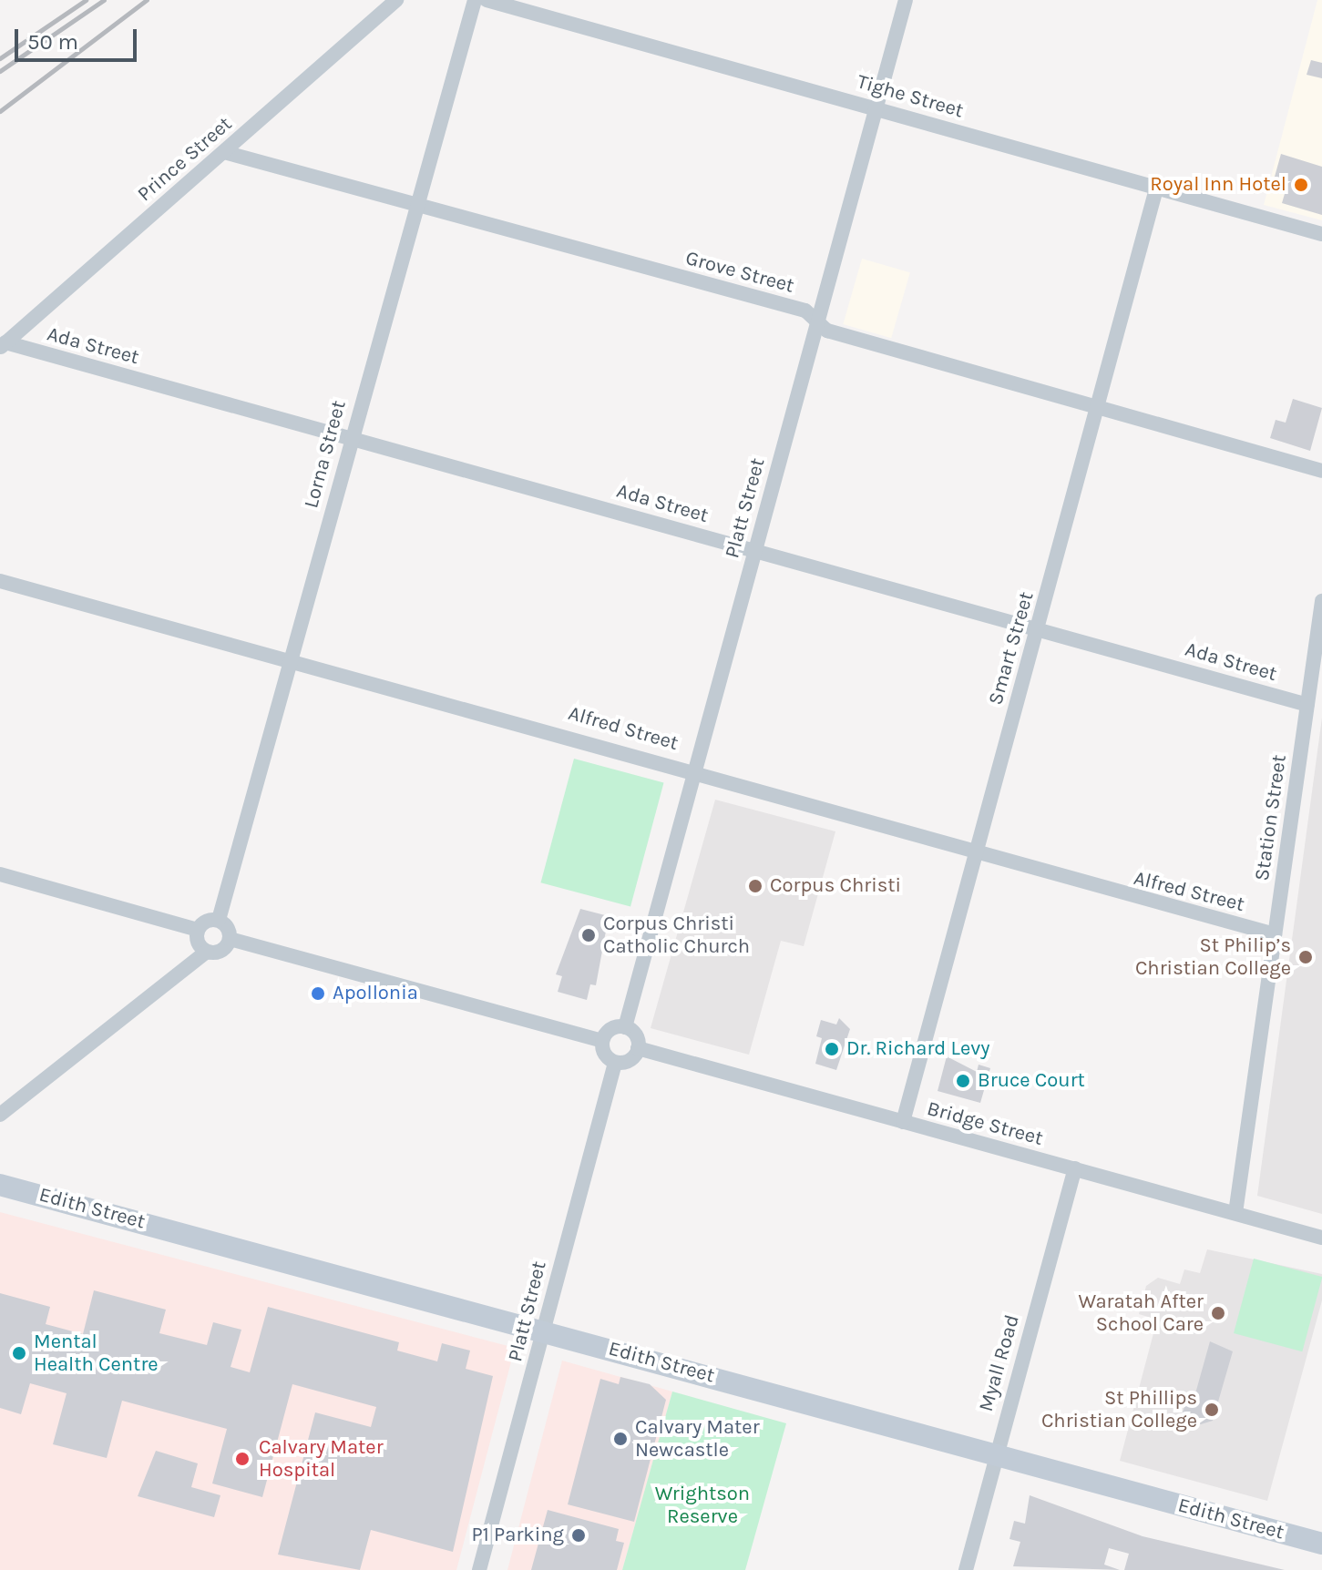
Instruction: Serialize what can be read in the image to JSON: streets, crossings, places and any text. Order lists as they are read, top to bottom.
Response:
{
  "streets": {
    "main road": ["Edith Street"],
    "street": [
      "Tighe Street",
      "Prince Street",
      "Grove Street",
      "Ada Street",
      "Lorna Street",
      "Platt Street",
      "Smart Street",
      "Alfred Street",
      "Station Street",
      "Bridge Street",
      "Myall Road"
    ]
  },
  "crossings": [
    ["Tighe Street", "Platt Street"],
    ["Tighe Street", "Smart Street"],
    ["Prince Street", "Grove Street"],
    ["Prince Street", "Ada Street"],
    ["Grove Street", "Lorna Street"],
    ["Grove Street", "Platt Street"],
    ["Grove Street", "Smart Street"],
    ["Ada Street", "Lorna Street"],
    ["Ada Street", "Platt Street"],
    ["Ada Street", "Smart Street"],
    ["Ada Street", "Station Street"],
    ["Lorna Street", "Alfred Street"],
    ["Platt Street", "Alfred Street"],
    ["Platt Street", "Bridge Street"],
    ["Platt Street", "Edith Street"],
    ["Smart Street", "Alfred Street"],
    ["Smart Street", "Bridge Street"],
    ["Alfred Street", "Station Street"],
    ["Station Street", "Bridge Street"],
    ["Bridge Street", "Myall Road"],
    ["Edith Street", "Myall Road"]
  ],
  "parks": ["Wrightson Reserve"],
  "places": [
    "Royal Inn Hotel",
    "Corpus Christi",
    "Corpus Christi Catholic Church",
    "St Philip’s Christian College",
    "Apollonia",
    "Dr. Richard Levy",
    "Bruce Court",
    "Waratah After School Care",
    "Mental Health Centre",
    "St Phillips Christian College",
    "Calvary Mater Newcastle",
    "Calvary Mater Hospital",
    "P1 Parking"
  ],
  "scale_bar": "50 m"
}
